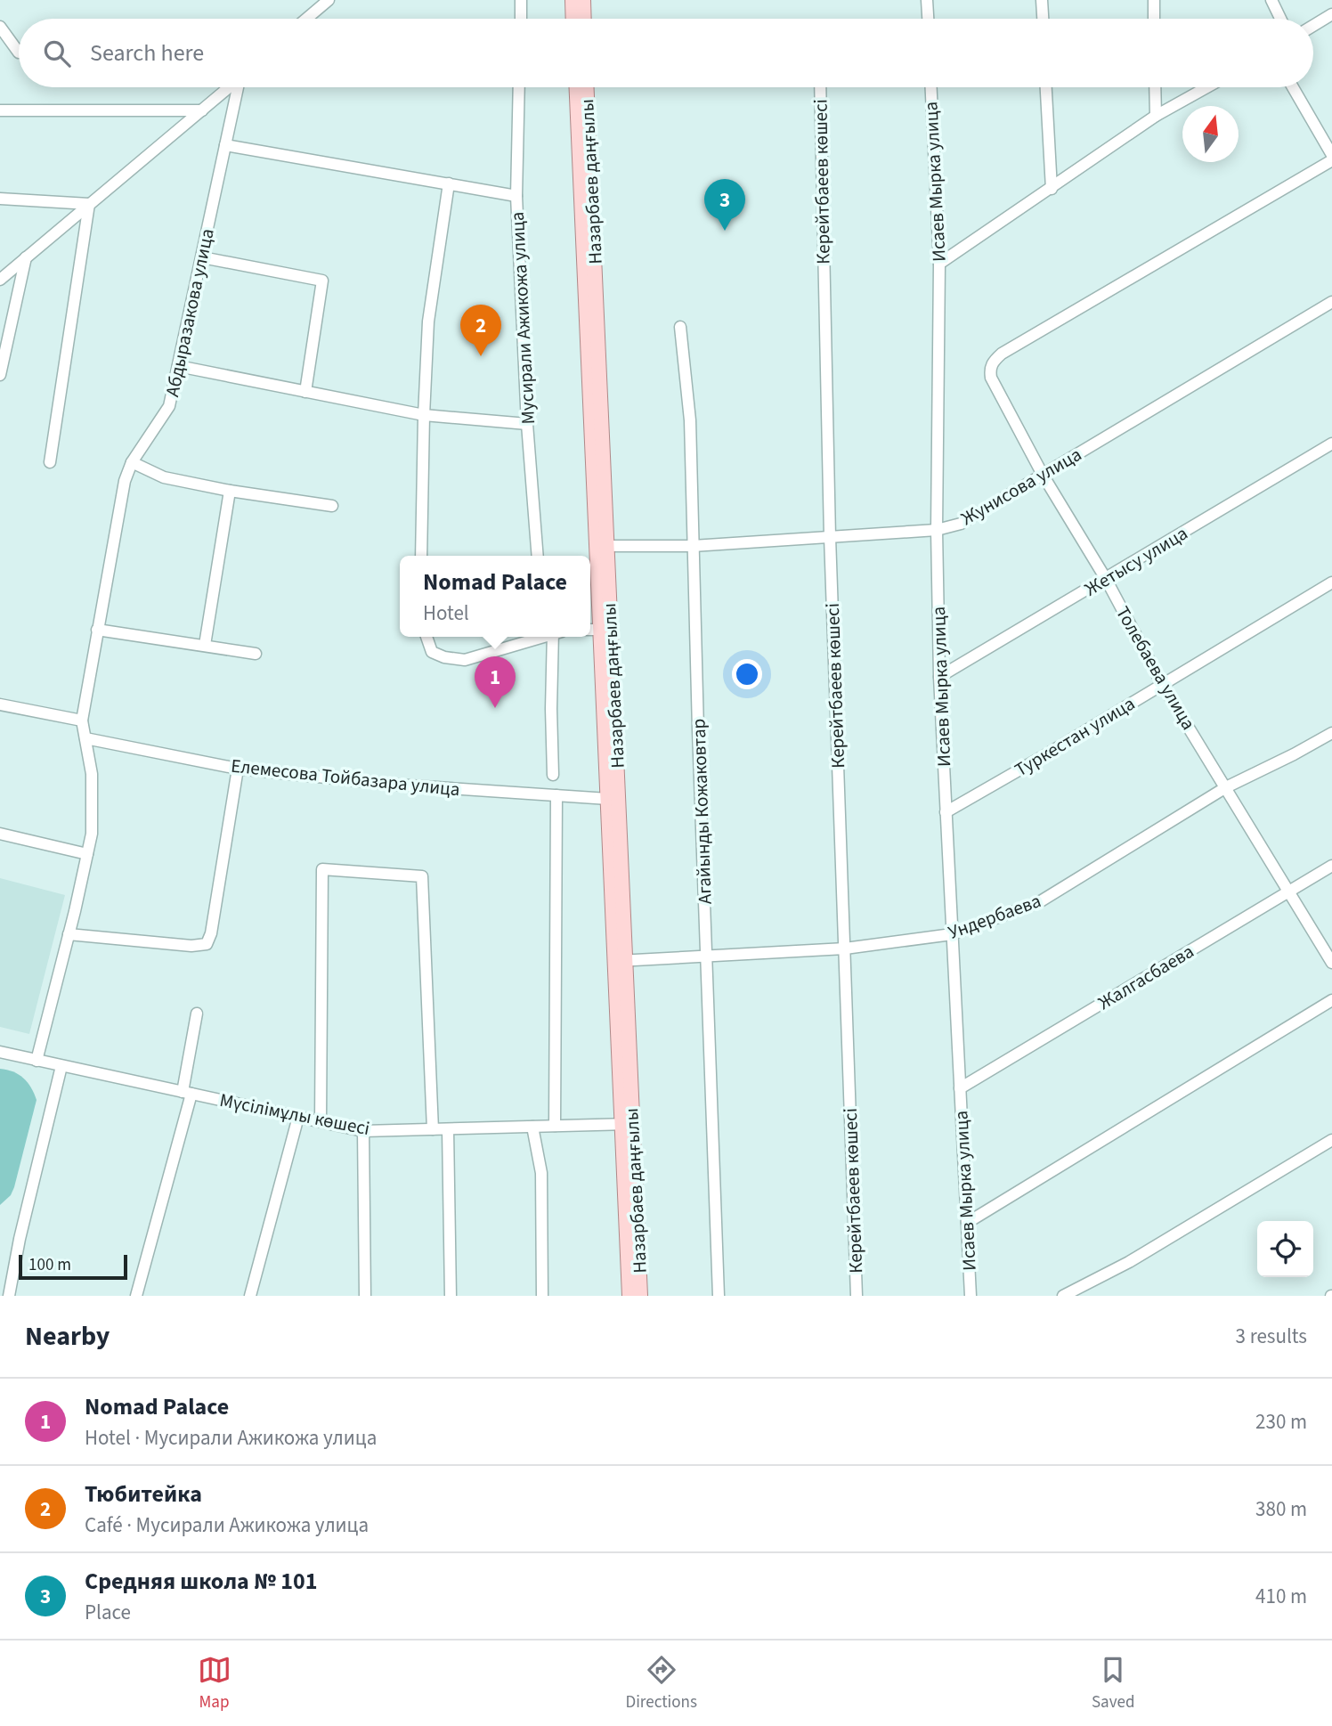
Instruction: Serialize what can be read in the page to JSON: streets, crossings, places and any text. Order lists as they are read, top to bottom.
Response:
{
  "streets": {
    "main road": ["Назарбаев даңғылы"],
    "street": [
      "Керейтбаеев көшесі",
      "Исаев Мырка улица",
      "Абдыразакова улица",
      "Мусирали Ажикожа улица",
      "Жунисова улица",
      "Жетысу улица",
      "Толебаева улица",
      "Туркестан улица",
      "Елемесова Тойбазара улица",
      "Агайынды Кожаковтар",
      "Ундербаева",
      "Жалгасбаева",
      "Мүсілімұлы көшесі"
    ]
  },
  "crossings": [
    ["Назарбаев даңғылы", "Жунисова улица"],
    ["Назарбаев даңғылы", "Елемесова Тойбазара улица"],
    ["Назарбаев даңғылы", "Ундербаева"],
    ["Назарбаев даңғылы", "Мүсілімұлы көшесі"],
    ["Керейтбаеев көшесі", "Жунисова улица"],
    ["Керейтбаеев көшесі", "Ундербаева"],
    ["Исаев Мырка улица", "Жунисова улица"],
    ["Исаев Мырка улица", "Жетысу улица"],
    ["Исаев Мырка улица", "Туркестан улица"],
    ["Исаев Мырка улица", "Ундербаева"],
    ["Исаев Мырка улица", "Жалгасбаева"],
    ["Жунисова улица", "Толебаева улица"],
    ["Жунисова улица", "Агайынды Кожаковтар"],
    ["Жетысу улица", "Толебаева улица"],
    ["Толебаева улица", "Туркестан улица"],
    ["Толебаева улица", "Ундербаева"],
    ["Толебаева улица", "Жалгасбаева"],
    ["Агайынды Кожаковтар", "Ундербаева"]
  ],
  "scale_bar": "100 m",
  "north": "top",
  "page": {
    "search": "Search here",
    "pins": ["3", "2", "1"],
    "popup": ["Nomad Palace", "Hotel"],
    "scale": "100 m",
    "heading": ["Nearby", "3 results"],
    "list": [
      {
        "mark": "1",
        "name": "Nomad Palace",
        "note": "Hotel · Мусирали Ажикожа улица",
        "value": "230 m"
      },
      {
        "mark": "2",
        "name": "Тюбитейка",
        "note": "Café · Мусирали Ажикожа улица",
        "value": "380 m"
      },
      {
        "mark": "3",
        "name": "Средняя школа № 101",
        "note": "Place",
        "value": "410 m"
      }
    ],
    "nav": ["Map", "Directions", "Saved"]
  }
}
